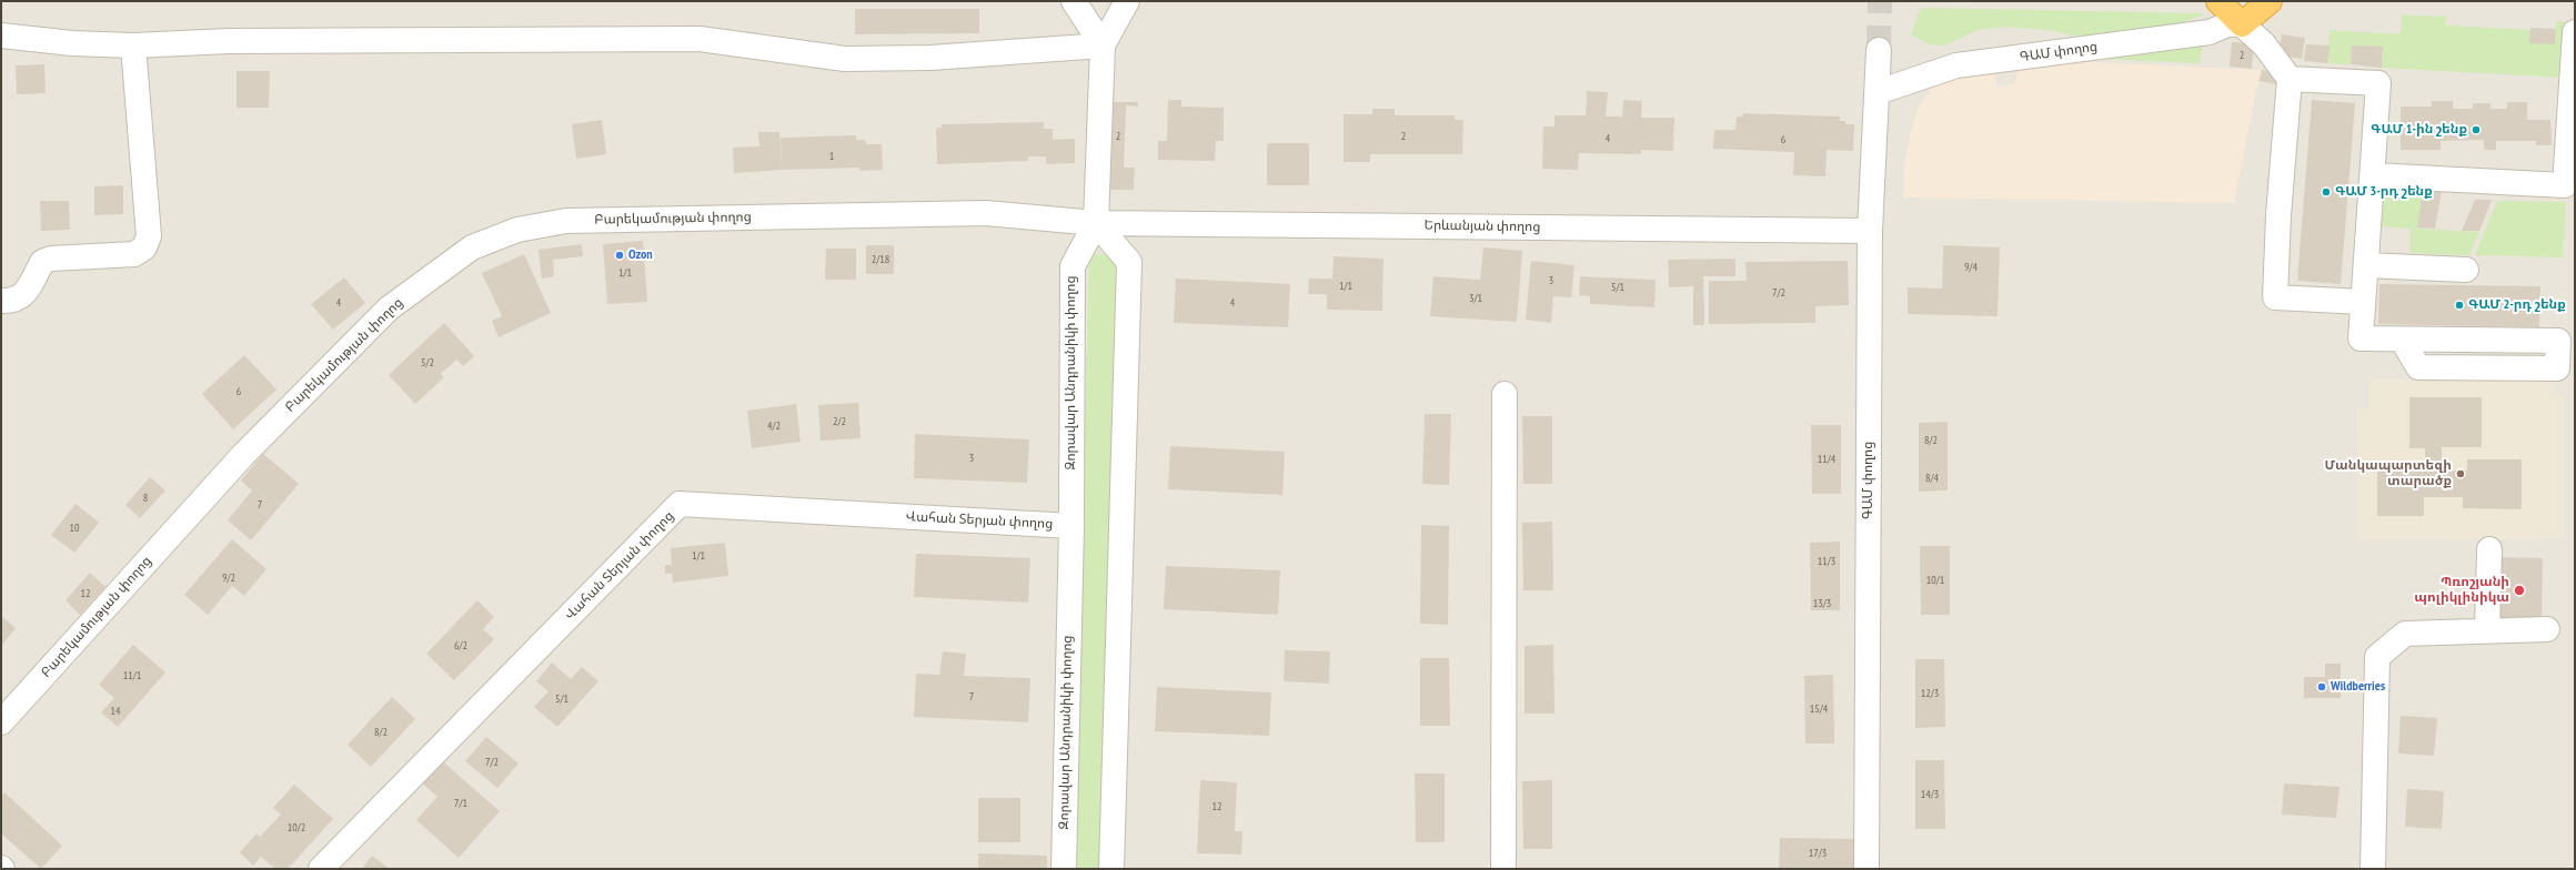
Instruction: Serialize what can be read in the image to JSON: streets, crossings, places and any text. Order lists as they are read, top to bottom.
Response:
{
  "streets": {
    "street": [
      "ԳԱՄ փողոց",
      "Բարեկամության փողոց",
      "Երևանյան փողոց",
      "Զորավար Անդրանիկի փողոց",
      "Վահան Տերյան փողոց"
    ]
  },
  "crossings": [
    ["ԳԱՄ փողոց", "Երևանյան փողոց"],
    ["Բարեկամության փողոց", "Երևանյան փողոց"],
    ["Բարեկամության փողոց", "Զորավար Անդրանիկի փողոց"],
    ["Երևանյան փողոց", "Զորավար Անդրանիկի փողոց"],
    ["Զորավար Անդրանիկի փողոց", "Վահան Տերյան փողոց"]
  ],
  "places": [
    "ԳԱՄ 1-ին շենք",
    "ԳԱՄ 3-րդ շենք",
    "Ozon",
    "ԳԱՄ 2-րդ շենք",
    "Մանկապարտեզի տարածք",
    "Պռոշյանի պոլիկլինիկա",
    "Wildberries"
  ],
  "house_numbers": [
    "2",
    "2",
    "2",
    "4",
    "6",
    "1",
    "2/18",
    "9/4",
    "1/1",
    "3",
    "1/1",
    "5/1",
    "7/2",
    "3/1",
    "4",
    "4",
    "5/2",
    "6",
    "2/2",
    "4/2",
    "8/2",
    "3",
    "11/4",
    "8/4",
    "8",
    "7",
    "10",
    "1/1",
    "11/3",
    "9/2",
    "10/1",
    "12",
    "13/3",
    "6/2",
    "11/1",
    "12/3",
    "7",
    "5/1",
    "15/4",
    "14",
    "8/2",
    "7/2",
    "14/3",
    "7/1",
    "12",
    "10/2",
    "17/3"
  ]
}
